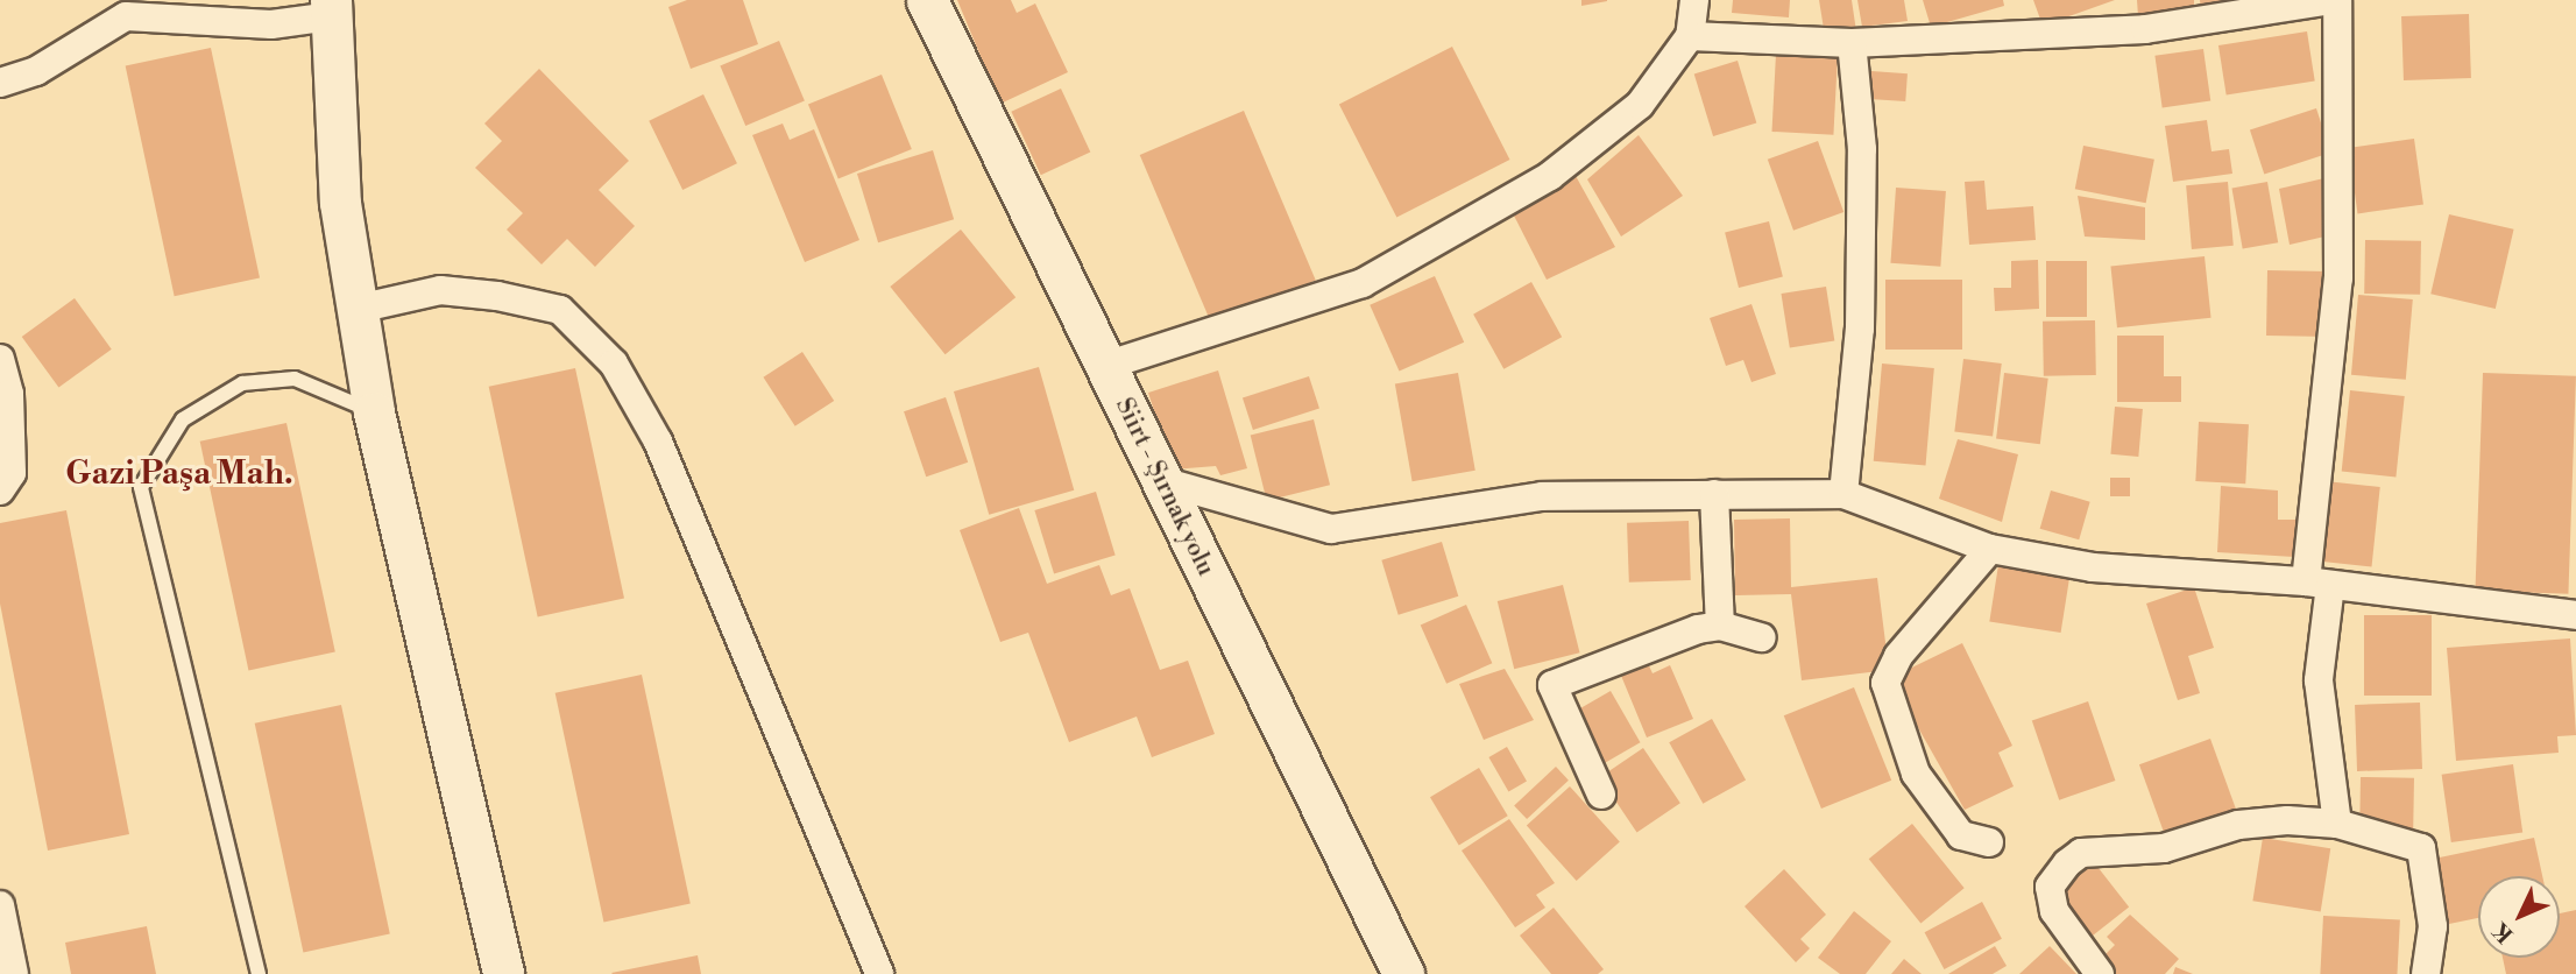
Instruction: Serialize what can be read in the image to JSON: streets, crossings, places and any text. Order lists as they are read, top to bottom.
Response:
{
  "streets": {
    "street": ["Siirt - Şırnak yolu"]
  },
  "districts": ["Gazi Paşa Mah."],
  "north": "bottom left"
}
